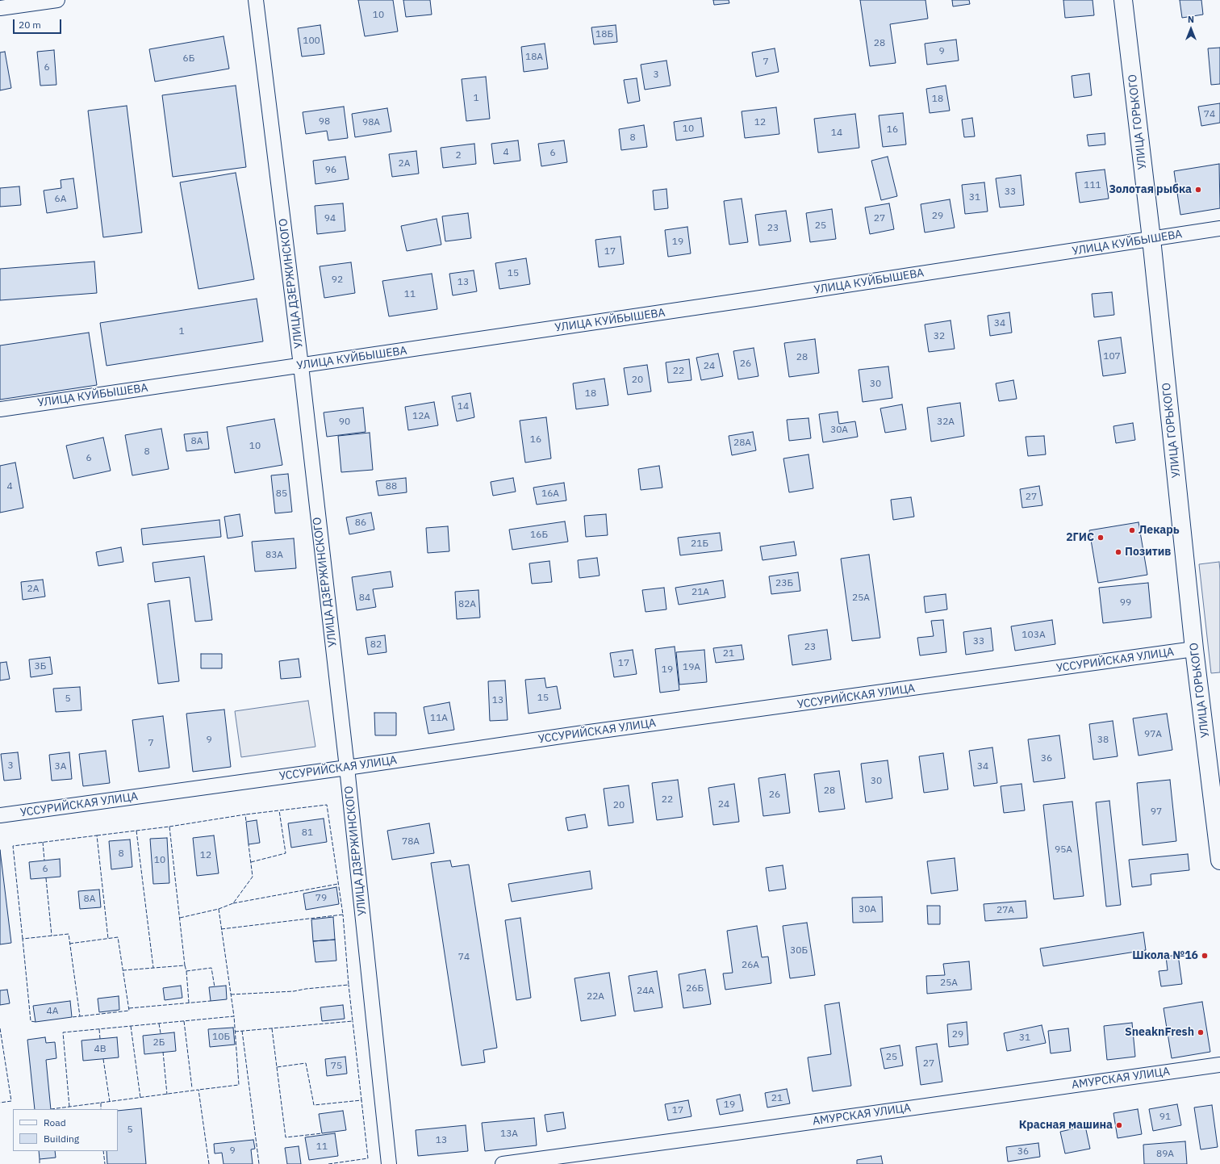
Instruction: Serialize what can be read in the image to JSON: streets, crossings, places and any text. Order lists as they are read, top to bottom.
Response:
{
  "streets": {
    "main road": ["УЛИЦА ГОРЬКОГО"],
    "street": [
      "УЛИЦА КУЙБЫШЕВА",
      "УЛИЦА ДЗЕРЖИНСКОГО",
      "УССУРИЙСКАЯ УЛИЦА",
      "АМУРСКАЯ УЛИЦА"
    ]
  },
  "crossings": [
    ["УЛИЦА ГОРЬКОГО", "УЛИЦА КУЙБЫШЕВА"],
    ["УЛИЦА ГОРЬКОГО", "УССУРИЙСКАЯ УЛИЦА"],
    ["УЛИЦА КУЙБЫШЕВА", "УЛИЦА ДЗЕРЖИНСКОГО"],
    ["УЛИЦА ДЗЕРЖИНСКОГО", "УССУРИЙСКАЯ УЛИЦА"]
  ],
  "places": [
    "Золотая рыбка",
    "Лекарь",
    "2ГИС",
    "Позитив",
    "Школа №16",
    "SneaknFresh",
    "Красная машина"
  ],
  "house_numbers": [
    "10",
    "18Б",
    "100",
    "28",
    "9",
    "18А",
    "6Б",
    "7",
    "6",
    "3",
    "1",
    "18",
    "74",
    "98",
    "98А",
    "12",
    "10",
    "16",
    "14",
    "8",
    "4",
    "6",
    "2",
    "2А",
    "96",
    "111",
    "33",
    "31",
    "6А",
    "29",
    "94",
    "27",
    "25",
    "23",
    "19",
    "17",
    "15",
    "92",
    "13",
    "11",
    "34",
    "1",
    "32",
    "107",
    "28",
    "26",
    "24",
    "22",
    "20",
    "30",
    "18",
    "14",
    "12А",
    "90",
    "32А",
    "30А",
    "16",
    "8А",
    "28А",
    "10",
    "8",
    "6",
    "4",
    "88",
    "85",
    "16А",
    "27",
    "86",
    "16Б",
    "21Б",
    "83А",
    "23Б",
    "2А",
    "21А",
    "84",
    "25А",
    "99",
    "82А",
    "103А",
    "33",
    "82",
    "23",
    "21",
    "17",
    "3Б",
    "19А",
    "19",
    "15",
    "5",
    "13",
    "11А",
    "97А",
    "9",
    "38",
    "7",
    "36",
    "3",
    "3А",
    "34",
    "30",
    "28",
    "26",
    "22",
    "24",
    "20",
    "97",
    "81",
    "78А",
    "95А",
    "8",
    "12",
    "10",
    "6",
    "79",
    "8А",
    "30А",
    "27А",
    "30Б",
    "74",
    "26А",
    "25А",
    "26Б",
    "24А",
    "22А",
    "4А",
    "29",
    "10Б",
    "31",
    "2Б",
    "4В",
    "25",
    "27",
    "75",
    "21",
    "19",
    "17",
    "91",
    "5",
    "13А",
    "13",
    "11",
    "9",
    "36",
    "89А"
  ],
  "legend": ["Road", "Building"],
  "scale_bar": "20 m",
  "north": "top"
}
